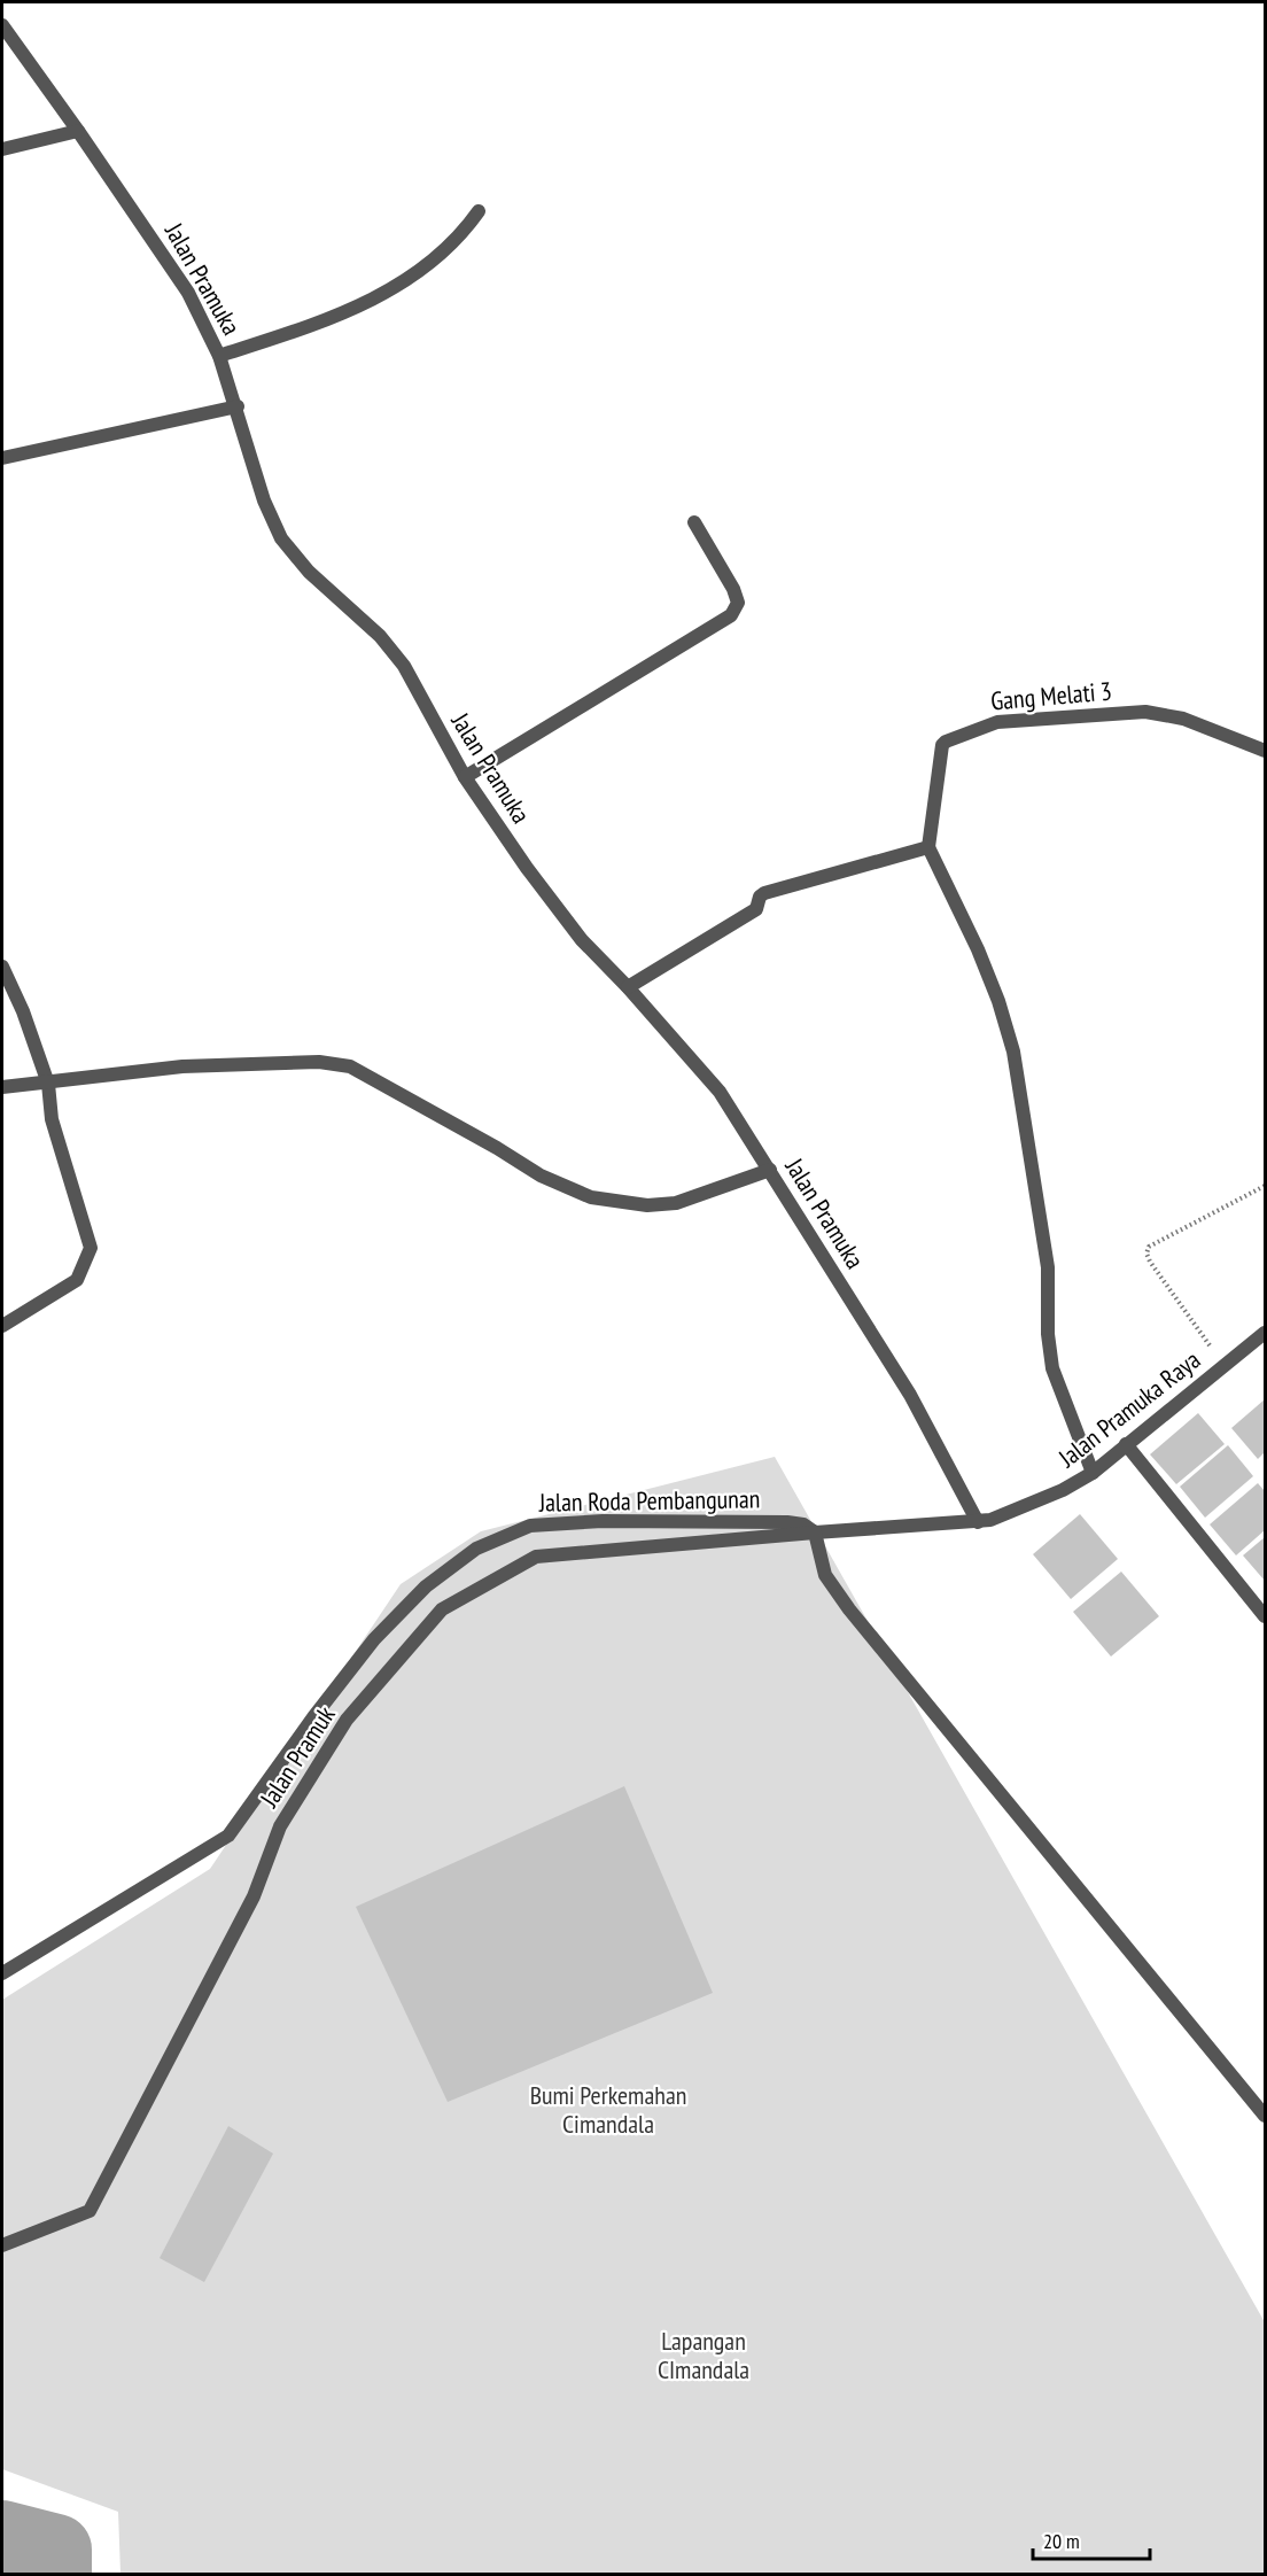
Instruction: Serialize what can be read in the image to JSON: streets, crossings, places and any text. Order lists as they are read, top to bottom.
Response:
{
  "streets": {
    "street": [
      "Jalan Pramuka",
      "Gang Melati 3",
      "Jalan Pramuka Raya",
      "Jalan Roda Pembangunan",
      "Jalan Pramuk"
    ]
  },
  "crossings": [
    ["Jalan Pramuka", "Jalan Pramuka Raya"],
    ["Jalan Pramuka", "Jalan Roda Pembangunan"],
    ["Jalan Pramuka Raya", "Jalan Roda Pembangunan"],
    ["Jalan Roda Pembangunan", "Jalan Pramuk"]
  ],
  "parks": ["Bumi Perkemahan Cimandala", "Lapangan CImandala"],
  "scale_bar": "20 m"
}
